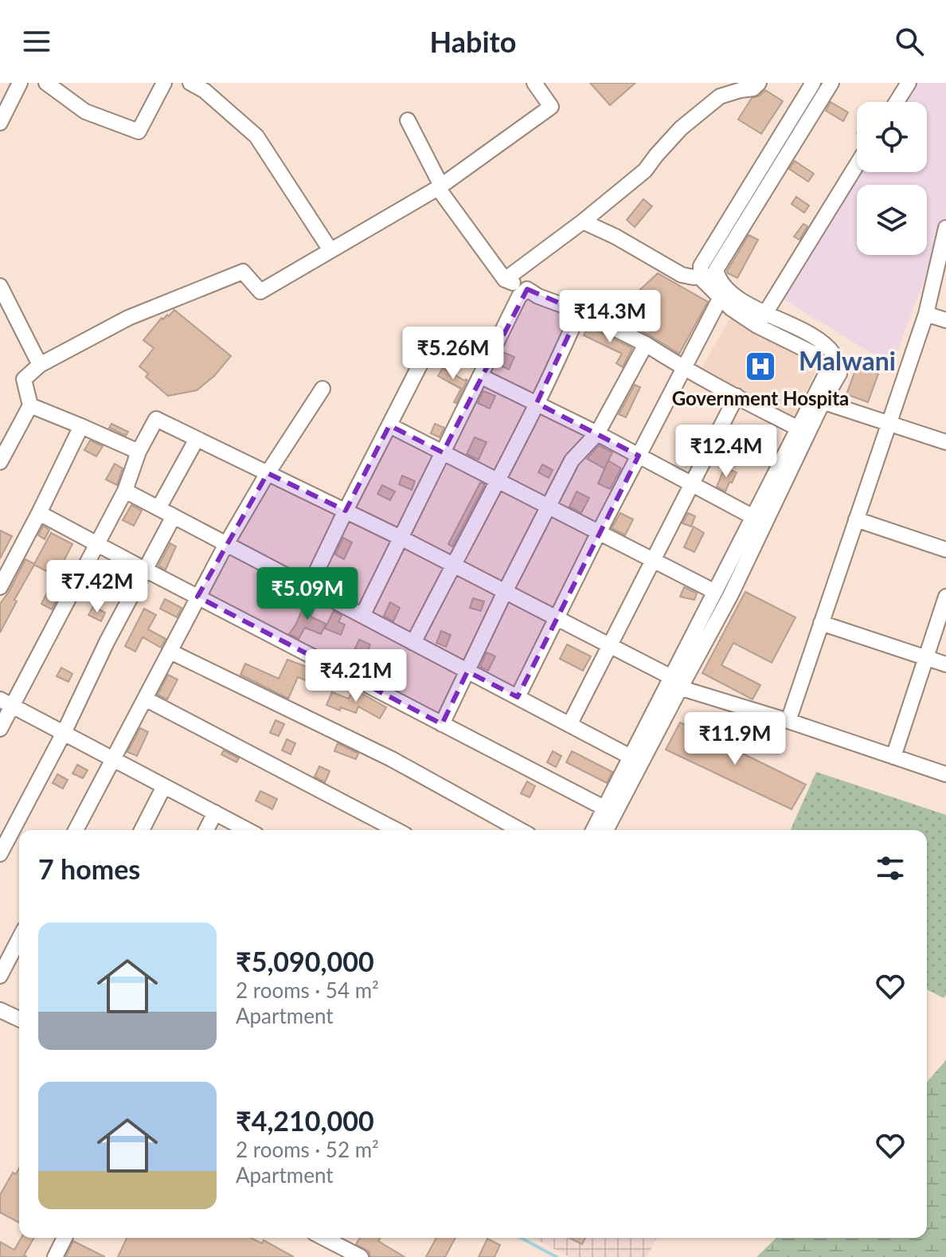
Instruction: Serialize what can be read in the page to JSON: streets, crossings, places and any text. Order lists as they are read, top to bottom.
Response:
{
  "districts": ["Malwani"],
  "places": {
    "hospital": ["Government Hospita"]
  },
  "page": {
    "header": "Habito",
    "price": [
      "₹14.3M",
      "₹5.26M",
      "₹12.4M",
      "₹7.42M",
      "₹5.09M",
      "₹4.21M",
      "₹11.9M"
    ],
    "heading": "7 homes",
    "list": [
      {
        "name": "₹5,090,000",
        "note": "2 rooms · 54 m² · Apartment"
      },
      {
        "name": "₹4,210,000",
        "note": "2 rooms · 52 m² · Apartment"
      }
    ]
  }
}
